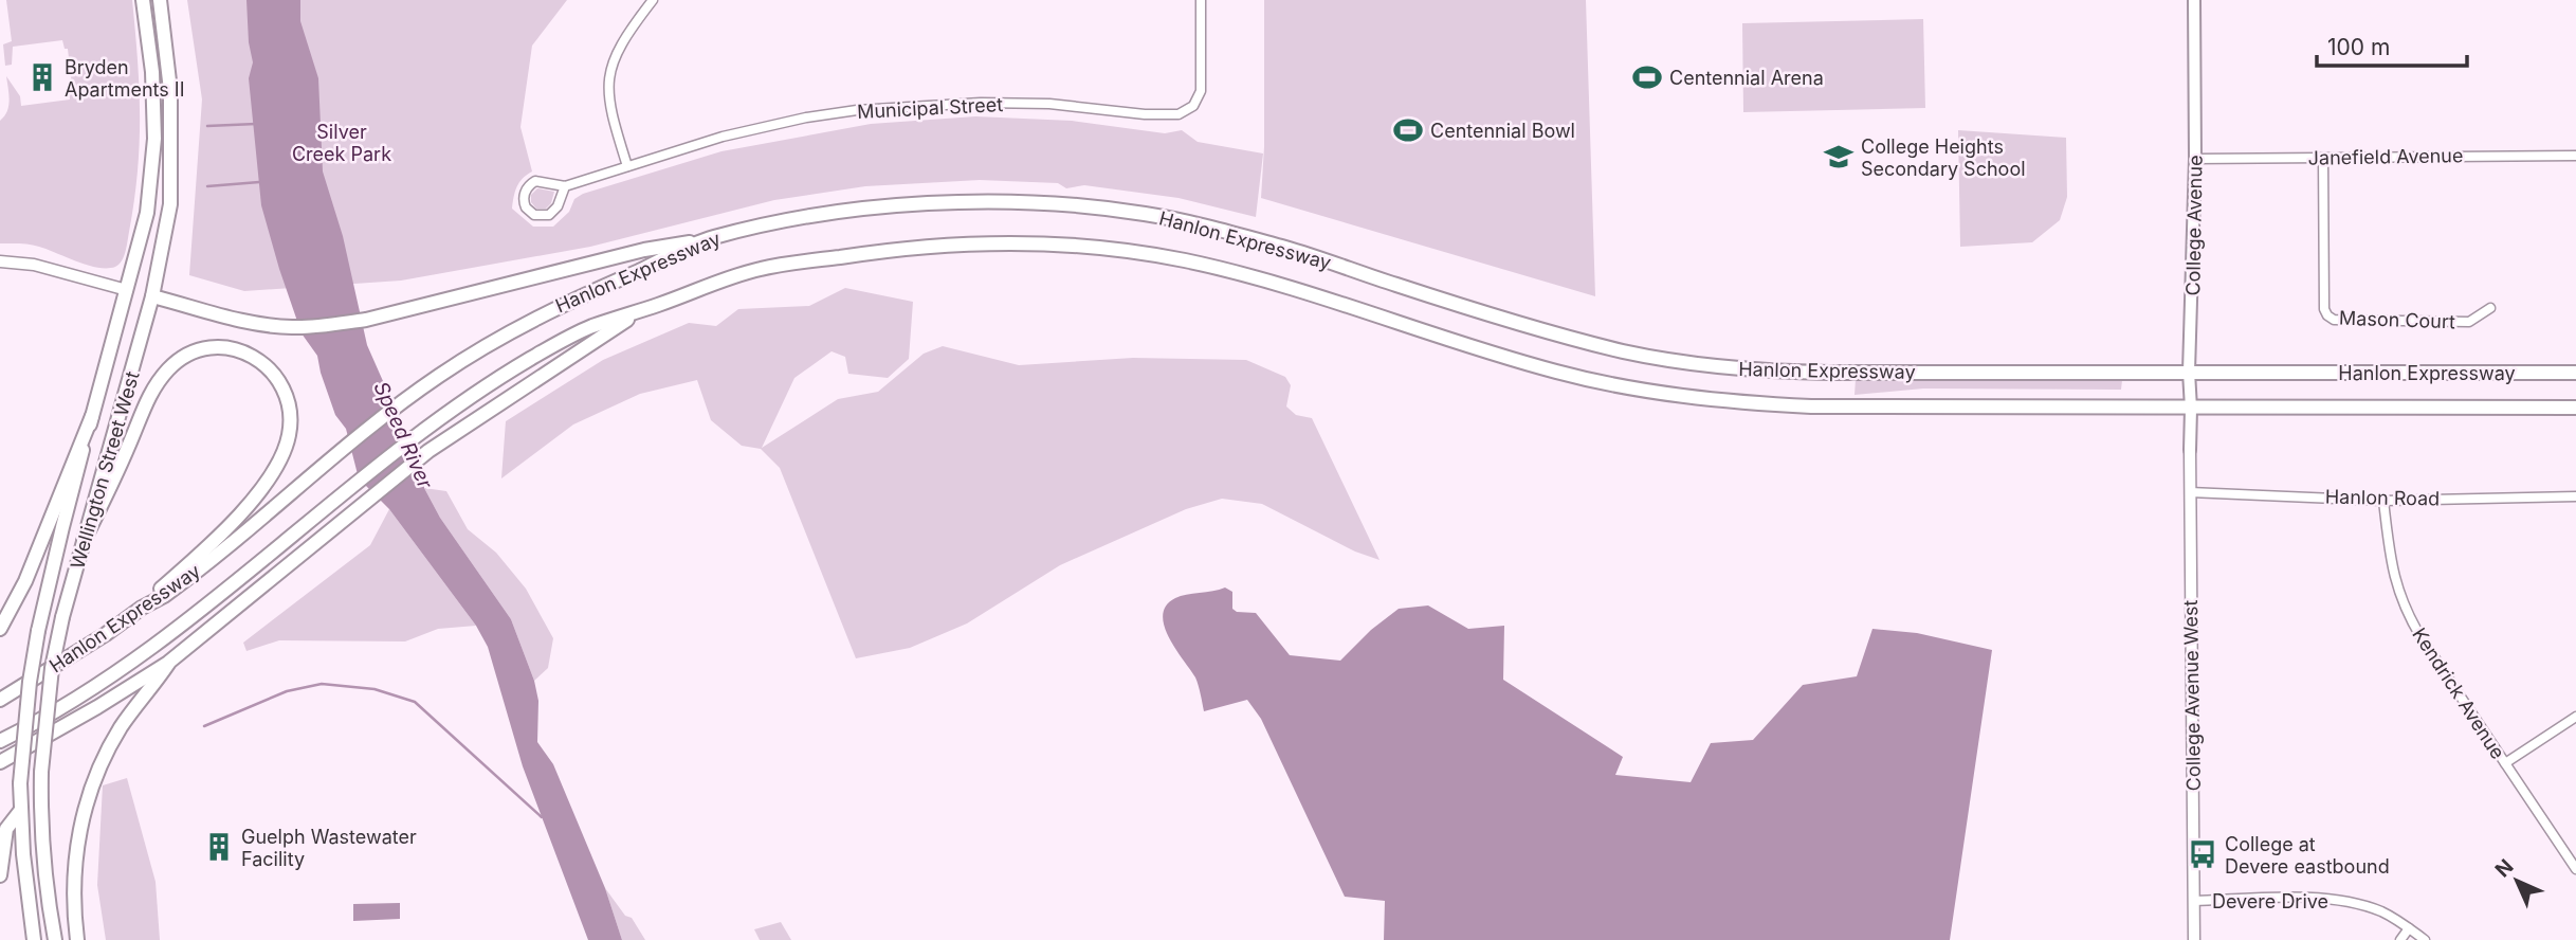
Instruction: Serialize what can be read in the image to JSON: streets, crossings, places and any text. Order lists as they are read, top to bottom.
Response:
{
  "streets": {
    "main road": ["College Avenue", "Hanlon Expressway", "Wellington Street West"],
    "street": [
      "Municipal Street",
      "Janefield Avenue",
      "Mason Court",
      "Hanlon Road",
      "Kendrick Avenue",
      "College Avenue West",
      "Devere Drive"
    ]
  },
  "crossings": [
    ["Janefield Avenue", "College Avenue"],
    ["Janefield Avenue", "Mason Court"],
    ["College Avenue", "Hanlon Expressway"],
    ["College Avenue", "College Avenue West"],
    ["Hanlon Road", "Kendrick Avenue"],
    ["Hanlon Road", "College Avenue West"],
    ["College Avenue West", "Devere Drive"]
  ],
  "water": ["Speed River"],
  "parks": ["Silver Creek Park"],
  "places": {
    "building": ["Bryden Apartments II", "Guelph Wastewater Facility"],
    "sports": ["Centennial Arena", "Centennial Bowl"],
    "school or university": ["College Heights Secondary School"],
    "bus stop": ["College at Devere eastbound"]
  },
  "scale_bar": "100 m",
  "north": "top left"
}
